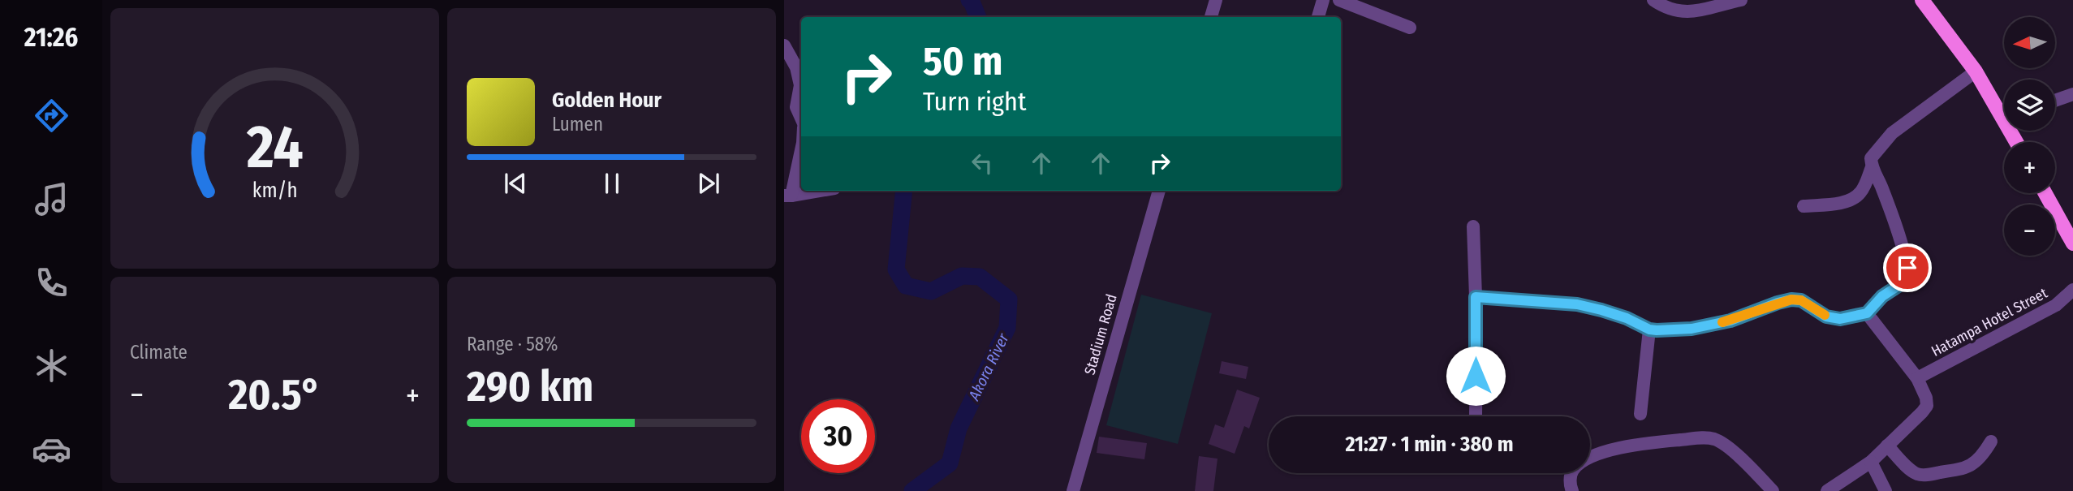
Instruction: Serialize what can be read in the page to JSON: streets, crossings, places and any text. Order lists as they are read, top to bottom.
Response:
{
  "streets": {
    "street": ["Hatampa Hotel Street", "Stadium Road"]
  },
  "water": ["Akora River"],
  "north": "left",
  "page": {
    "tabs": "21:26",
    "map_buttons": ["+", "−"],
    "turn": ["50 m", "Turn right"],
    "song": ["Golden Hour", "Lumen"],
    "tile": [
      "Climate",
      ["Range · 58%", "290 km"]
    ],
    "heat": ["−", "20.5°", "+"],
    "limit": "30",
    "trip": "21:27 · 1 min · 380 m",
    "gauge": ["24", "km/h"]
  }
}
